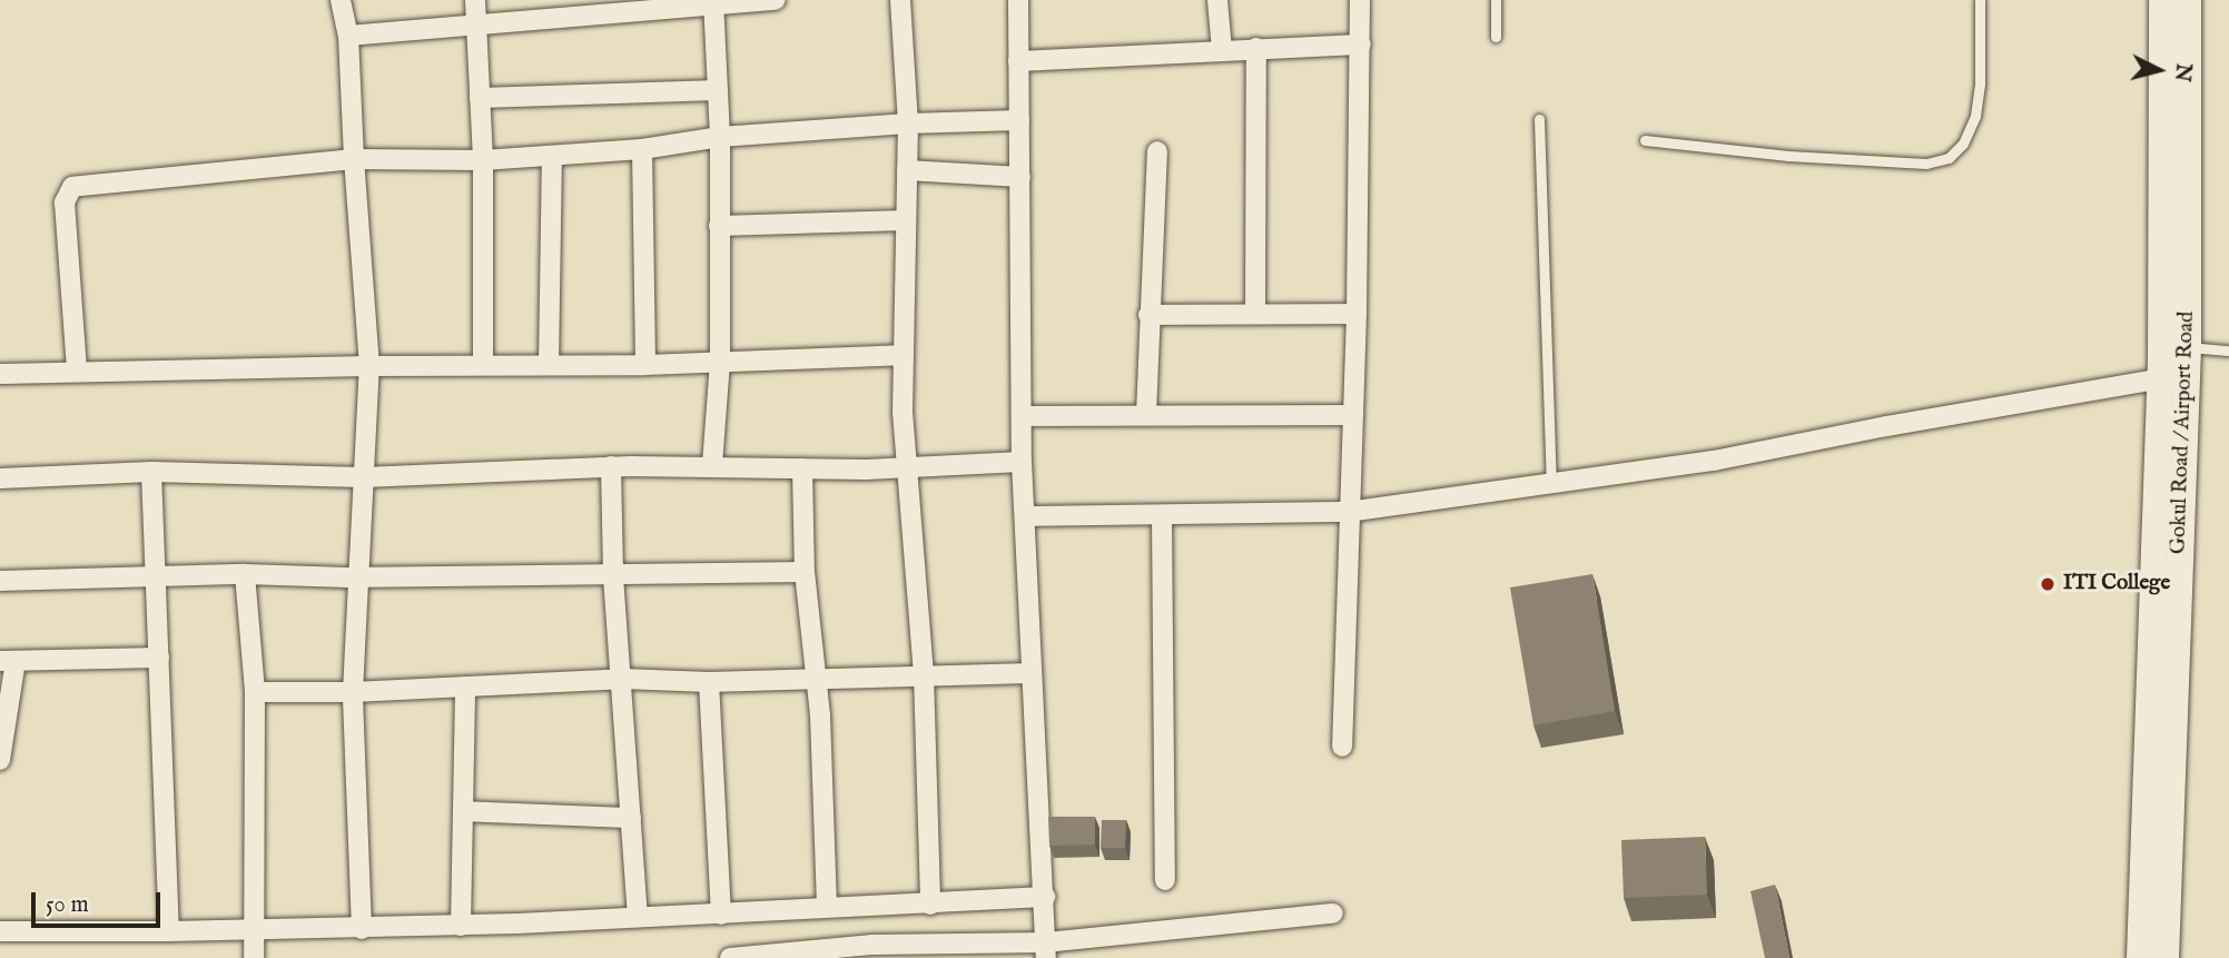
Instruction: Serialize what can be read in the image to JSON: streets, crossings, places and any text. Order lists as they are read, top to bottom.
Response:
{
  "streets": {
    "main road": ["Gokul Road / Airport Road"]
  },
  "places": ["ITI College"],
  "scale_bar": "50 m",
  "north": "right"
}
